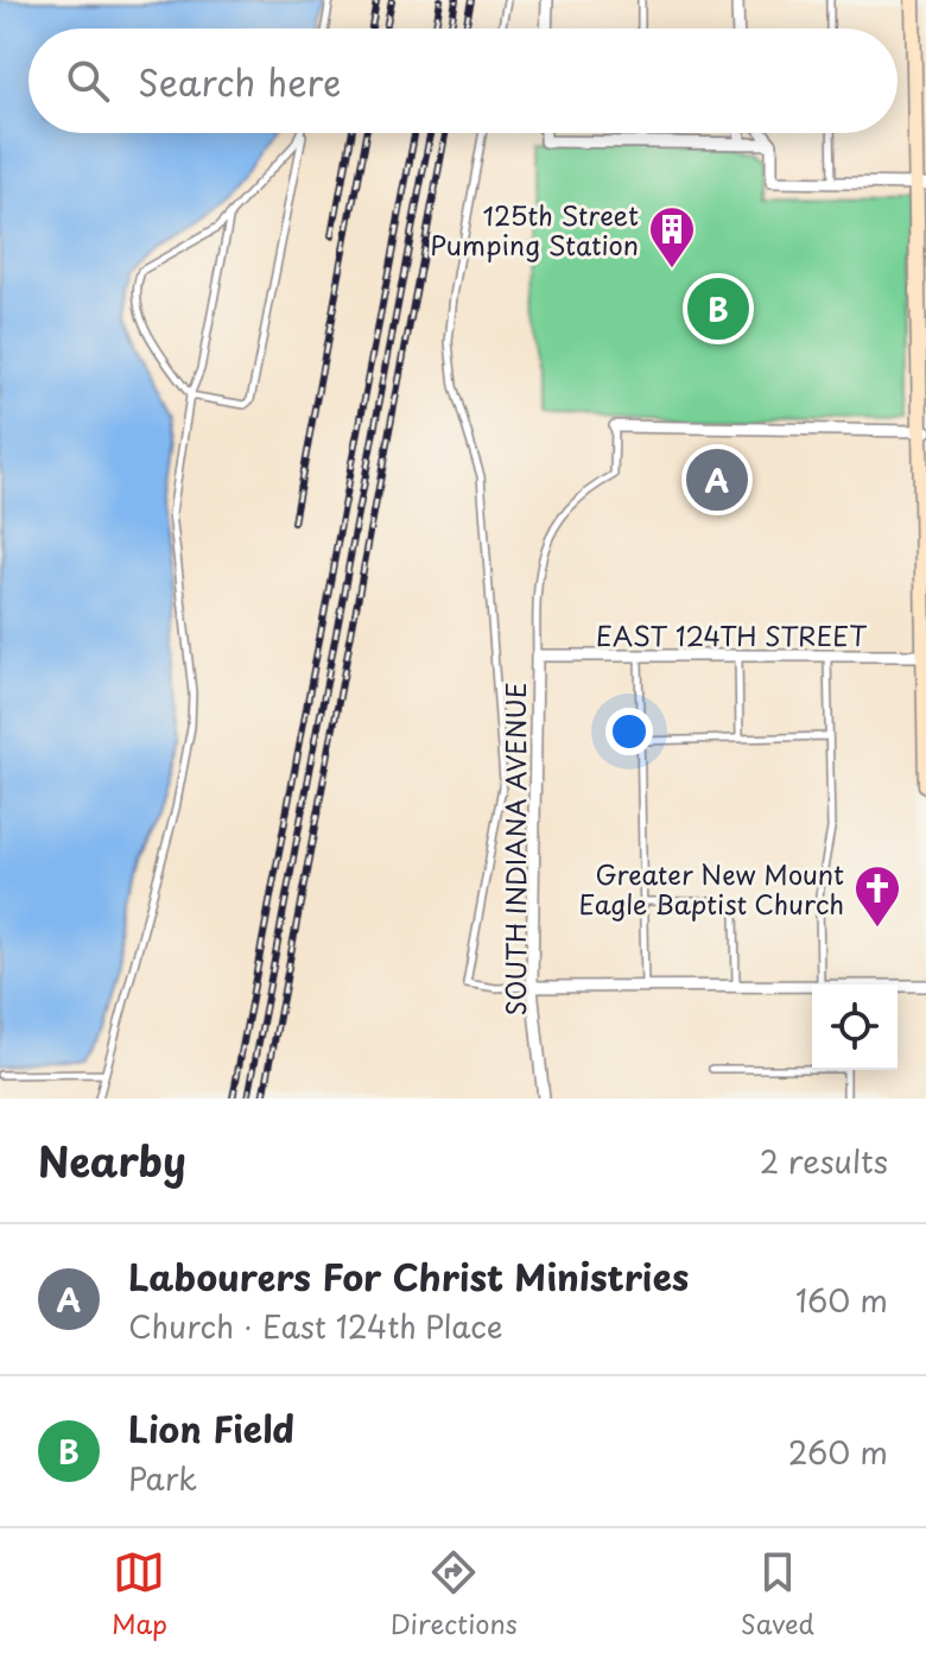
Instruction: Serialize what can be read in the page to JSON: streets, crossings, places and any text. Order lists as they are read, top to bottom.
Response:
{
  "streets": {
    "street": ["EAST 124TH STREET", "SOUTH INDIANA AVENUE"]
  },
  "crossings": [
    ["EAST 124TH STREET", "SOUTH INDIANA AVENUE"]
  ],
  "places": {
    "building": ["125th Street Pumping Station"],
    "church": ["Greater New Mount Eagle Baptist Church"]
  },
  "page": {
    "search": "Search here",
    "pins": ["B", "A"],
    "heading": ["Nearby", "2 results"],
    "list": [
      {
        "mark": "A",
        "name": "Labourers For Christ Ministries",
        "note": "Church · East 124th Place",
        "value": "160 m"
      },
      {
        "mark": "B",
        "name": "Lion Field",
        "note": "Park",
        "value": "260 m"
      }
    ],
    "nav": ["Map", "Directions", "Saved"]
  }
}
